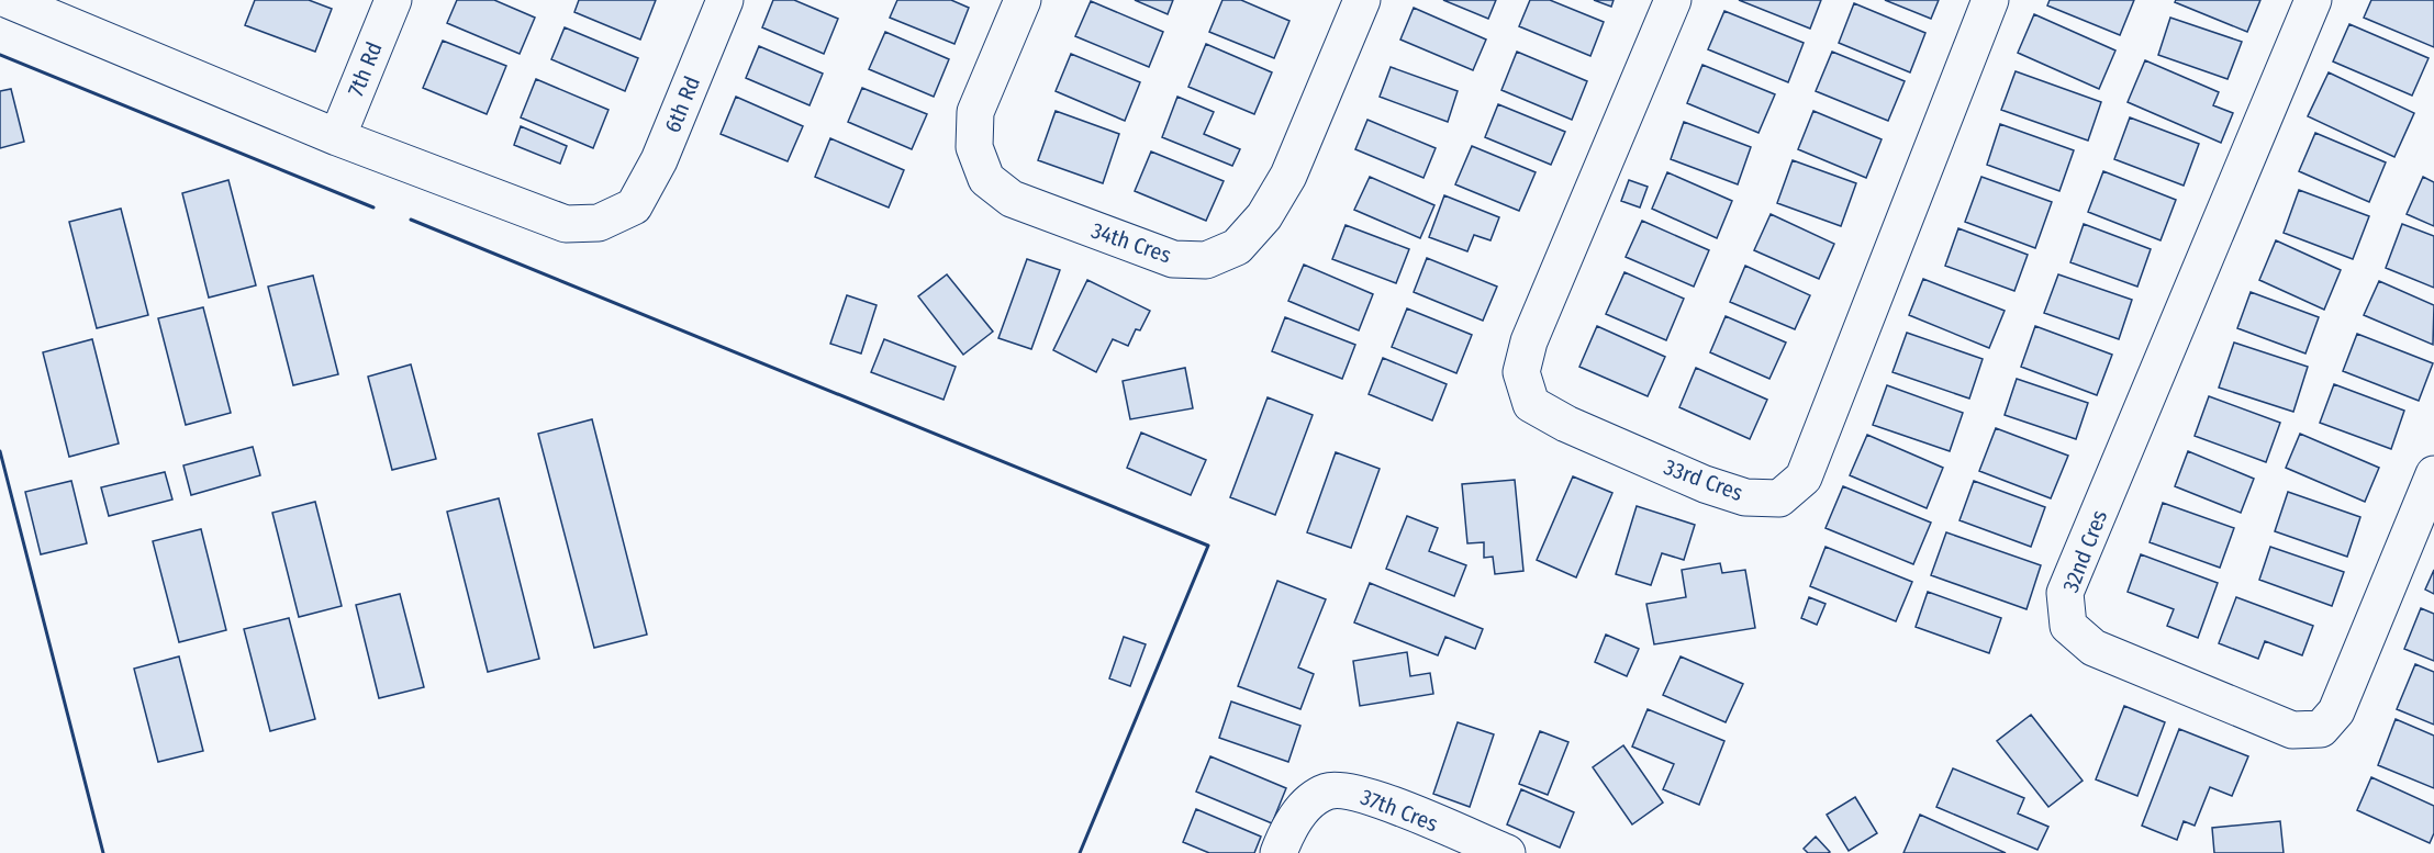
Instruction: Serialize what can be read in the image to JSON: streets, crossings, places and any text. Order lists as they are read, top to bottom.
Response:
{
  "streets": {
    "street": [
      "7th Rd",
      "6th Rd",
      "34th Cres",
      "33rd Cres",
      "32nd Cres",
      "37th Cres"
    ]
  },
  "crossings": [
    ["7th Rd", "6th Rd"]
  ]
}
